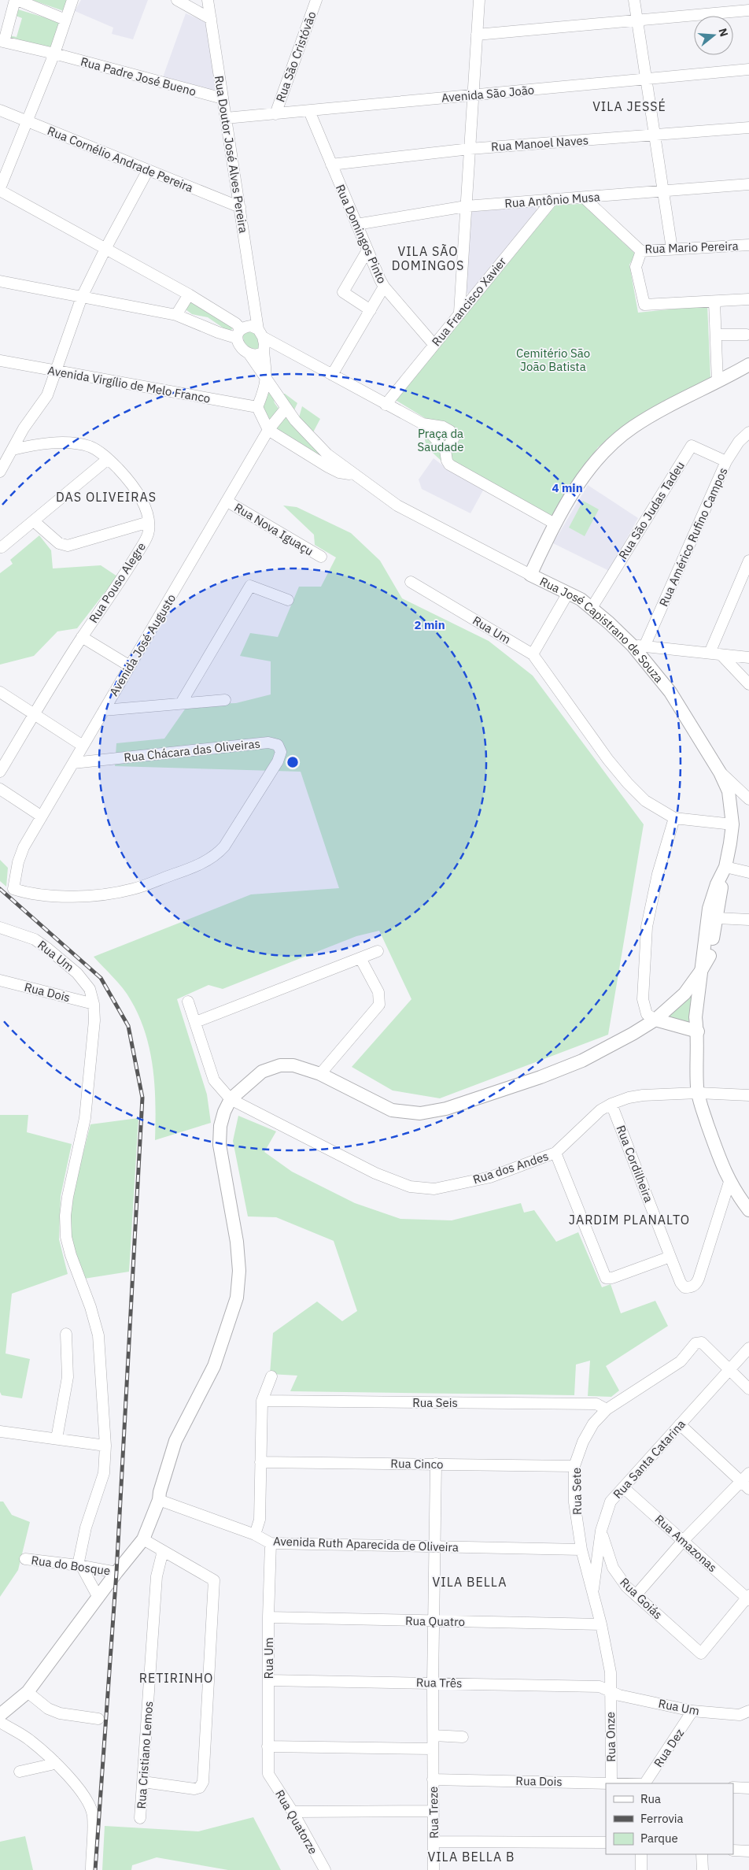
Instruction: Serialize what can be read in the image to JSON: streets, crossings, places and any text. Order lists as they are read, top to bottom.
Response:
{
  "streets": {
    "main road": ["Rua José Capistrano de Souza"],
    "street": [
      "Rua São Cristóvão",
      "Rua Padre José Bueno",
      "Avenida São João",
      "Rua Manoel Naves",
      "Rua Doutor José Alves Pereira",
      "Rua Cornélio Andrade Pereira",
      "Rua Antônio Musa",
      "Rua Domingos Pinto",
      "Rua Mario Pereira",
      "Rua Francisco Xavier",
      "Avenida Virgílio de Melo Franco",
      "Rua São Judas Tadeu",
      "Rua Nova Iguaçu",
      "Rua Américo Rufino Campos",
      "Rua Pouso Alegre",
      "Rua Um",
      "Avenida José Augusto",
      "Rua Chácara das Oliveiras",
      "Rua Dois",
      "Rua Cordilheira",
      "Rua dos Andes",
      "Rua Seis",
      "Rua Santa Catarina",
      "Rua Cinco",
      "Rua Sete",
      "Rua Amazonas",
      "Avenida Ruth Aparecida de Oliveira",
      "Rua do Bosque",
      "Rua Goiás",
      "Rua Quatro",
      "Rua Três",
      "Rua Onze",
      "Rua Dez",
      "Rua Cristiano Lemos",
      "Rua Treze",
      "Rua Quatorze"
    ]
  },
  "crossings": [
    ["Rua São Cristóvão", "Avenida São João"],
    ["Rua Padre José Bueno", "Rua Doutor José Alves Pereira"],
    ["Avenida São João", "Rua Doutor José Alves Pereira"],
    ["Avenida São João", "Rua Domingos Pinto"],
    ["Rua Manoel Naves", "Rua Domingos Pinto"],
    ["Rua Doutor José Alves Pereira", "Rua Cornélio Andrade Pereira"],
    ["Rua Doutor José Alves Pereira", "Rua José Capistrano de Souza"],
    ["Rua Antônio Musa", "Rua Domingos Pinto"],
    ["Rua Antônio Musa", "Rua Mario Pereira"],
    ["Rua Antônio Musa", "Rua Francisco Xavier"],
    ["Rua Domingos Pinto", "Rua Francisco Xavier"],
    ["Avenida Virgílio de Melo Franco", "Rua José Capistrano de Souza"],
    ["Rua São Judas Tadeu", "Rua Américo Rufino Campos"],
    ["Rua São Judas Tadeu", "Rua José Capistrano de Souza"],
    ["Rua Nova Iguaçu", "Avenida José Augusto"],
    ["Rua Américo Rufino Campos", "Rua José Capistrano de Souza"],
    ["Rua Um", "Rua Dois"],
    ["Rua Um", "Rua Sete"],
    ["Rua Um", "Avenida Ruth Aparecida de Oliveira"],
    ["Rua Um", "Rua do Bosque"],
    ["Rua Um", "Rua Quatro"],
    ["Rua Um", "Rua Três"],
    ["Rua Um", "Rua Onze"],
    ["Rua Um", "Rua Dez"],
    ["Rua Um", "Rua Quatorze"],
    ["Rua José Capistrano de Souza", "Avenida José Augusto"],
    ["Rua José Capistrano de Souza", "Rua Cordilheira"],
    ["Rua José Capistrano de Souza", "Rua dos Andes"],
    ["Avenida José Augusto", "Rua Chácara das Oliveiras"],
    ["Rua Dois", "Rua Onze"],
    ["Rua Dois", "Rua Treze"],
    ["Rua Cordilheira", "Rua dos Andes"],
    ["Rua Seis", "Rua Sete"],
    ["Rua Santa Catarina", "Rua Sete"],
    ["Rua Santa Catarina", "Rua Amazonas"],
    ["Rua Santa Catarina", "Rua Goiás"],
    ["Rua Cinco", "Rua Sete"],
    ["Rua Cinco", "Rua Treze"],
    ["Rua Sete", "Avenida Ruth Aparecida de Oliveira"],
    ["Rua Sete", "Rua Quatro"],
    ["Rua Sete", "Rua Três"],
    ["Rua Sete", "Rua Onze"],
    ["Rua Amazonas", "Rua Goiás"],
    ["Avenida Ruth Aparecida de Oliveira", "Rua Treze"],
    ["Rua Quatro", "Rua Treze"],
    ["Rua Três", "Rua Onze"],
    ["Rua Três", "Rua Treze"]
  ],
  "districts": [
    "VILA JESSÉ",
    "VILA SÃO DOMINGOS",
    "DAS OLIVEIRAS",
    "JARDIM PLANALTO",
    "VILA BELLA",
    "RETIRINHO",
    "VILA BELLA B"
  ],
  "parks": ["Cemitério São João Batista", "Praça da Saudade"],
  "legend": ["Rua", "Ferrovia", "Parque"],
  "north": "right",
  "rings": ["4 min", "2 min"]
}
